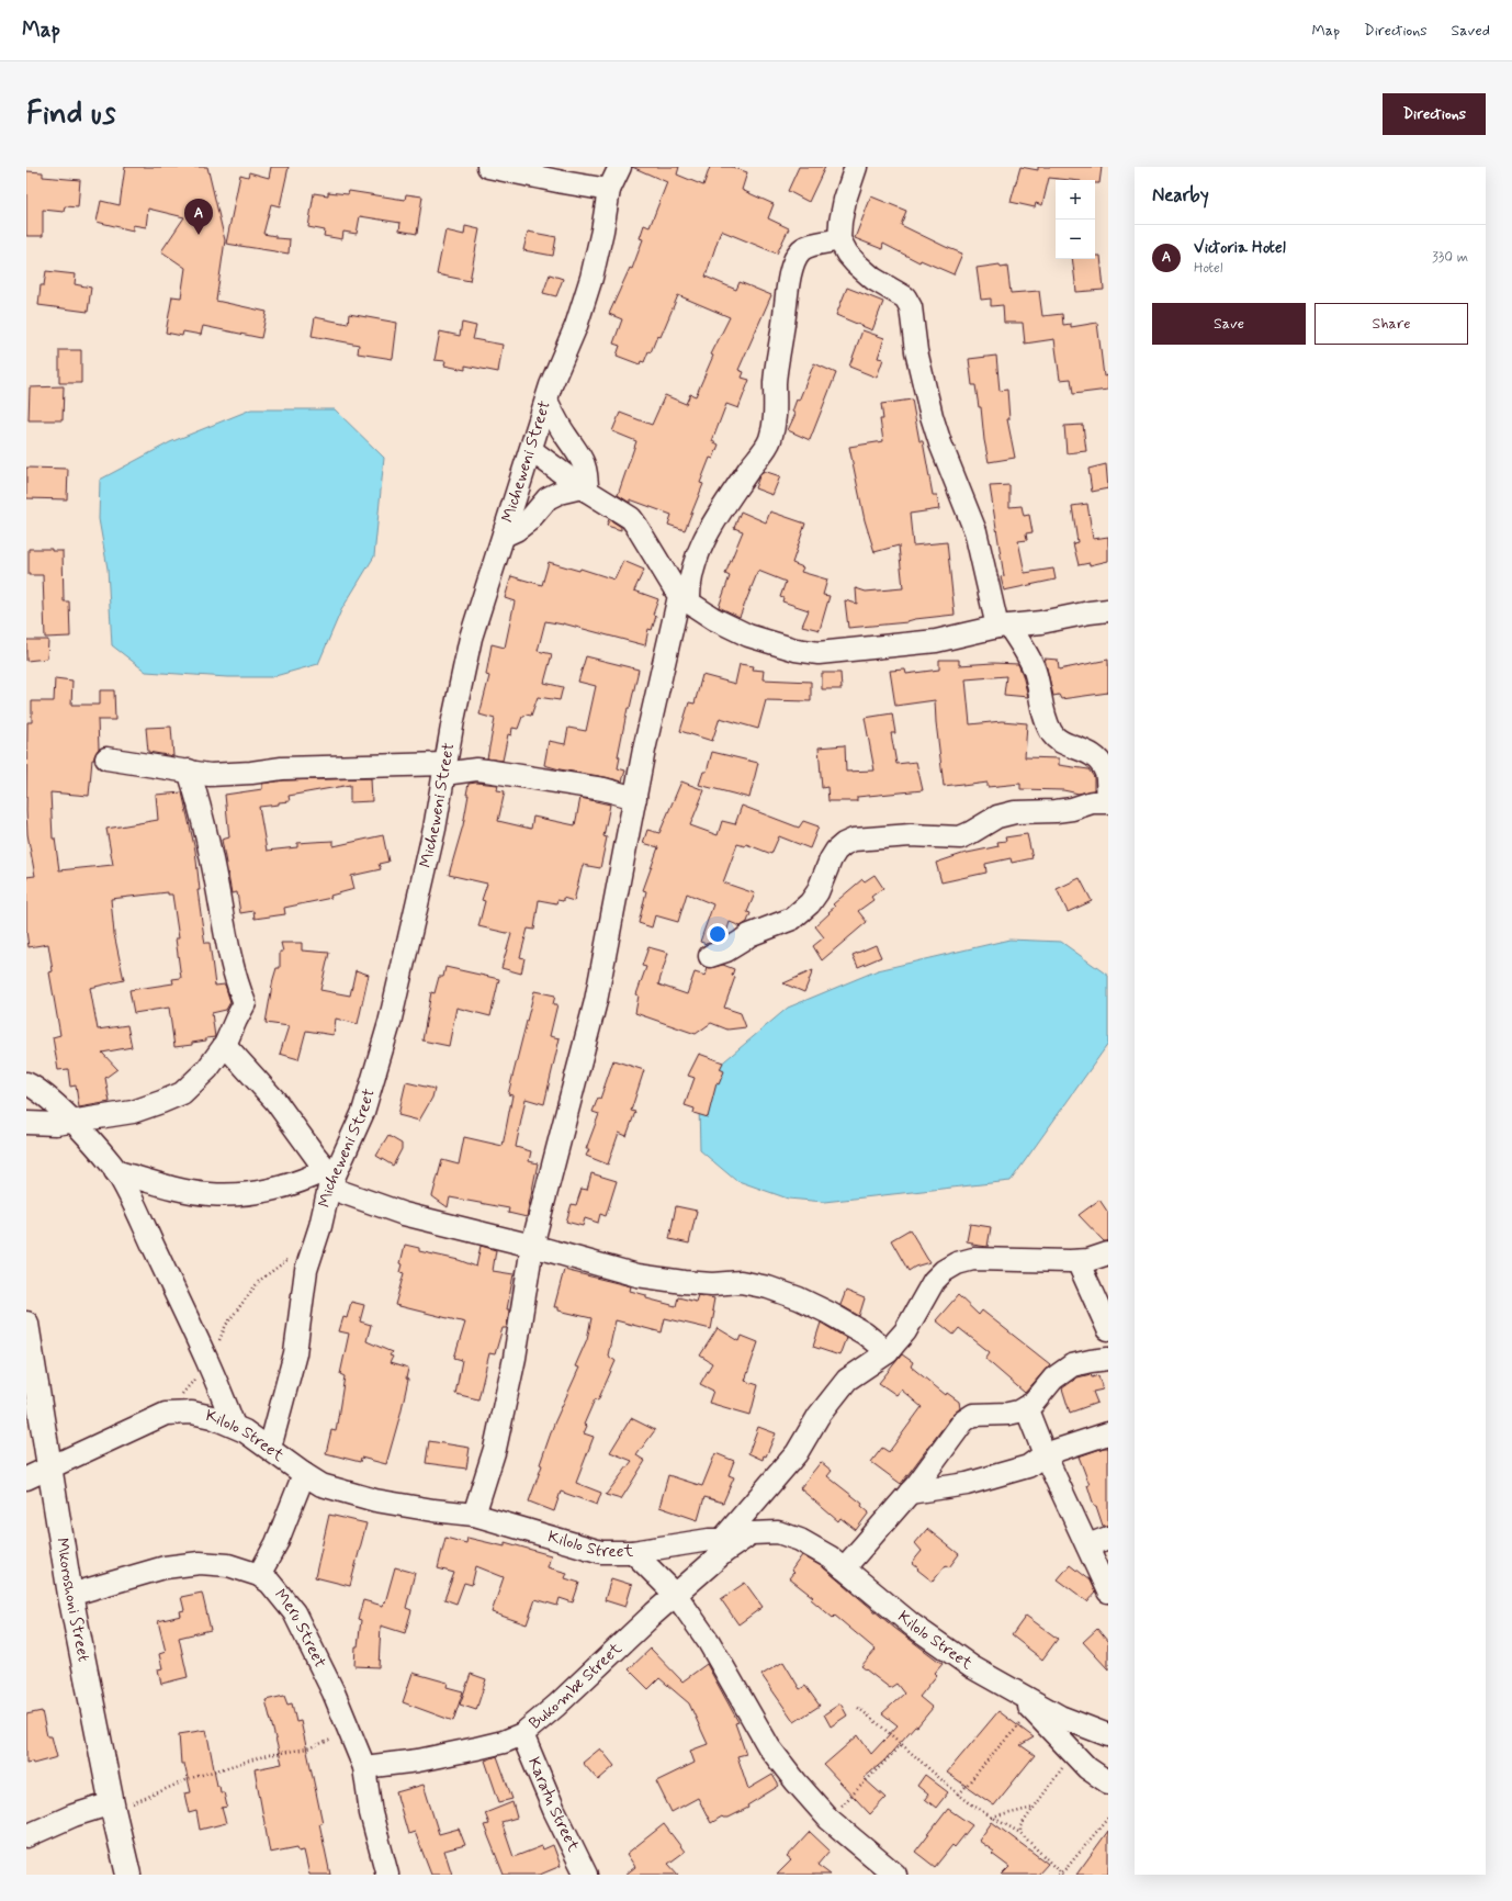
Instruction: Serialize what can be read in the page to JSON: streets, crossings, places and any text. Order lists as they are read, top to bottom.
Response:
{
  "streets": {
    "street": [
      "Micheweni Street",
      "Kilolo Street",
      "Mkoroshoni Street",
      "Meru Street",
      "Bukombe Street",
      "Karatu Street"
    ]
  },
  "crossings": [
    ["Micheweni Street", "Kilolo Street"],
    ["Kilolo Street", "Mkoroshoni Street"],
    ["Kilolo Street", "Bukombe Street"],
    ["Mkoroshoni Street", "Meru Street"],
    ["Meru Street", "Bukombe Street"],
    ["Bukombe Street", "Karatu Street"]
  ],
  "page": {
    "header": "Map",
    "nav": ["Map", "Directions", "Saved"],
    "buttons": [
      "Directions",
      ["Save", "Share"]
    ],
    "title": "Find us",
    "heading": "Nearby",
    "map_buttons": ["+", "−"],
    "pins": "A",
    "list": [
      {
        "mark": "A",
        "name": "Victoria Hotel",
        "note": "Hotel",
        "value": "330 m"
      }
    ]
  }
}
